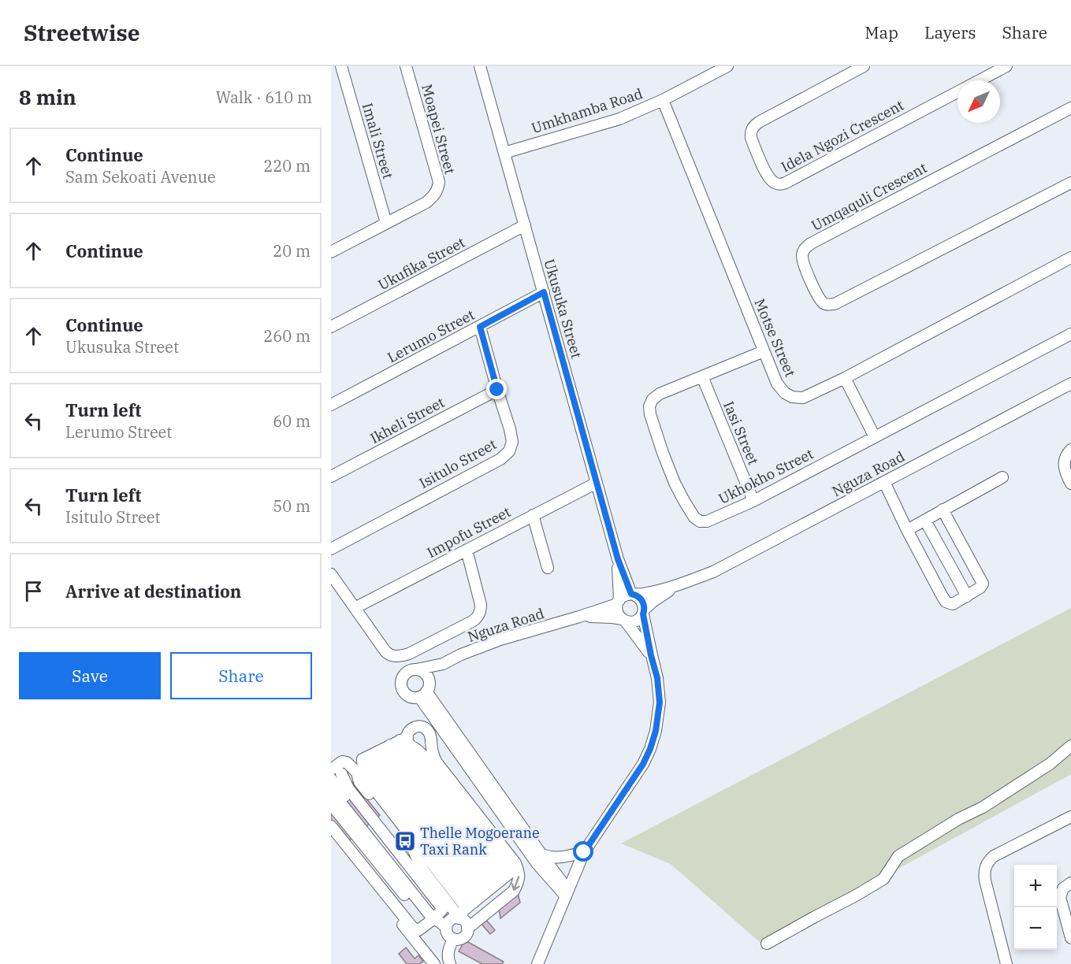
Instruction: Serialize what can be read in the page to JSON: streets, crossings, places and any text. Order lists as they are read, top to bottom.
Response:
{
  "streets": {
    "street": [
      "Umkhamba Road",
      "Moapei Street",
      "Idela Ngozi Crescent",
      "Imali Street",
      "Umqaquli Crescent",
      "Ukufika Street",
      "Ukusuka Street",
      "Lerumo Street",
      "Motse Street",
      "Ikheli Street",
      "Iasi Street",
      "Isitulo Street",
      "Nguza Road",
      "Ukhokho Street",
      "Impofu Street"
    ]
  },
  "crossings": [
    ["Umkhamba Road", "Ukusuka Street"],
    ["Umkhamba Road", "Motse Street"],
    ["Moapei Street", "Imali Street"],
    ["Ukufika Street", "Ukusuka Street"],
    ["Ukusuka Street", "Lerumo Street"],
    ["Ukusuka Street", "Nguza Road"],
    ["Ukusuka Street", "Impofu Street"],
    ["Lerumo Street", "Isitulo Street"],
    ["Motse Street", "Ukhokho Street"],
    ["Ikheli Street", "Isitulo Street"],
    ["Iasi Street", "Ukhokho Street"]
  ],
  "places": {
    "bus stop": ["Thelle Mogoerane Taxi Rank"]
  },
  "north": "bottom left",
  "page": {
    "header": "Streetwise",
    "nav": ["Map", "Layers", "Share"],
    "heading": ["8 min", "Walk · 610 m"],
    "list": [
      ["Continue", "Sam Sekoati Avenue", "220 m"],
      ["Continue", "20 m"],
      ["Continue", "Ukusuka Street", "260 m"],
      ["Turn left", "Lerumo Street", "60 m"],
      ["Turn left", "Isitulo Street", "50 m"],
      "Arrive at destination"
    ],
    "buttons": ["Save", "Share"],
    "map_buttons": ["+", "−"]
  }
}
